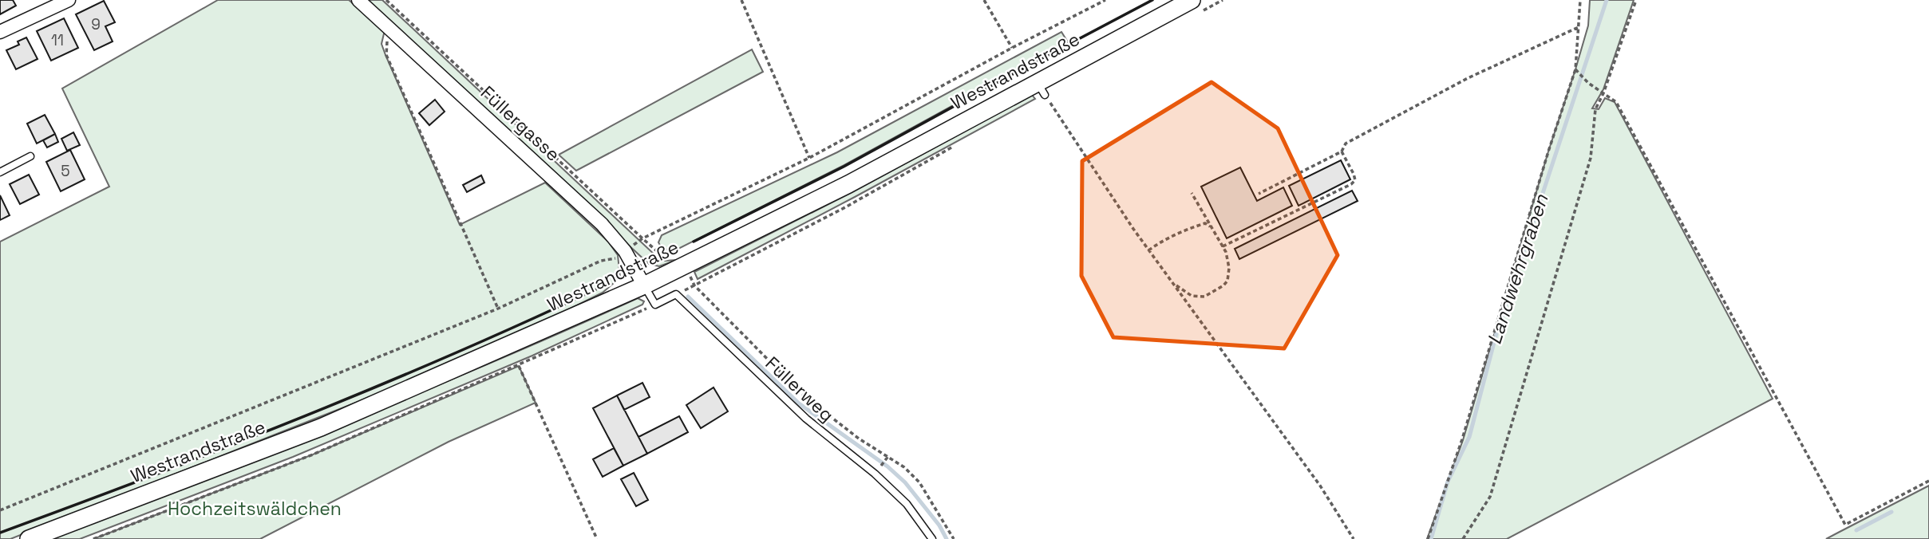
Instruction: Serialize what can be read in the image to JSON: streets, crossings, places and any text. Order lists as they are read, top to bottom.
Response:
{
  "streets": {
    "main road": ["Westrandstraße"],
    "street": ["Füllergasse"],
    "lane": ["Füllerweg"]
  },
  "crossings": [
    ["Westrandstraße", "Füllergasse"]
  ],
  "water": ["Landwehrgraben"],
  "parks": ["Hochzeitswäldchen"],
  "house_numbers": ["9", "11", "5"]
}
